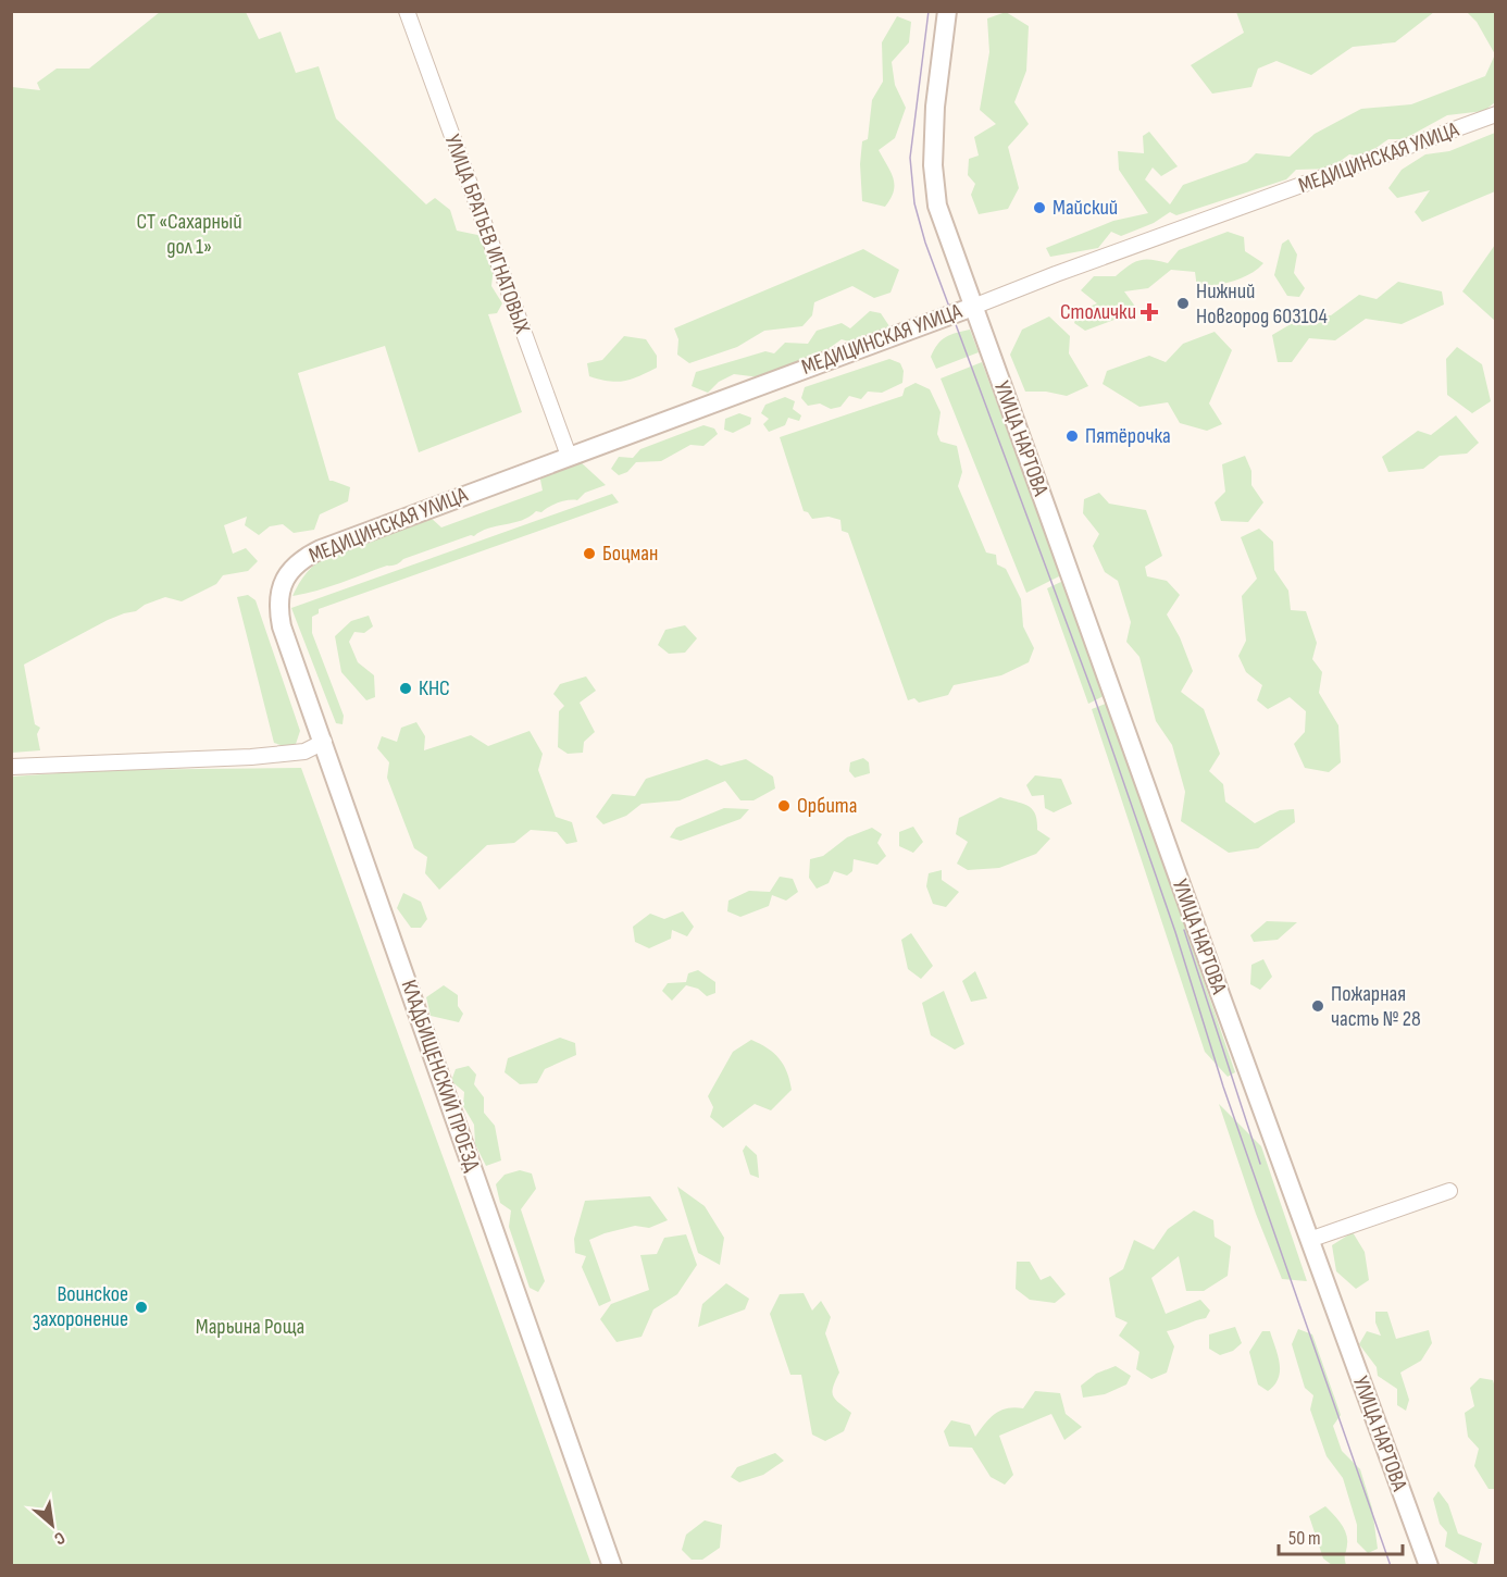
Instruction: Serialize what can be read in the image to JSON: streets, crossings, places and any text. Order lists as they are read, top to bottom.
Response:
{
  "streets": {
    "street": [
      "МЕДИЦИНСКАЯ УЛИЦА",
      "УЛИЦА БРАТЬЕВ ИГНАТОВЫХ",
      "УЛИЦА НАРТОВА",
      "КЛАДБИЩЕНСКИЙ ПРОЕЗД"
    ]
  },
  "crossings": [
    ["МЕДИЦИНСКАЯ УЛИЦА", "УЛИЦА БРАТЬЕВ ИГНАТОВЫХ"],
    ["МЕДИЦИНСКАЯ УЛИЦА", "УЛИЦА НАРТОВА"],
    ["МЕДИЦИНСКАЯ УЛИЦА", "КЛАДБИЩЕНСКИЙ ПРОЕЗД"]
  ],
  "parks": ["СТ «Сахарный дол 1»", "Марьина Роща"],
  "places": {
    "other": [
      "Майский",
      "Нижний Новгород 603104",
      "Пятёрочка",
      "Боцман",
      "КНС",
      "Орбита",
      "Пожарная часть № 28",
      "Воинское захоронение"
    ],
    "health": ["Столички"]
  },
  "scale_bar": "50 m",
  "north": "bottom right"
}
